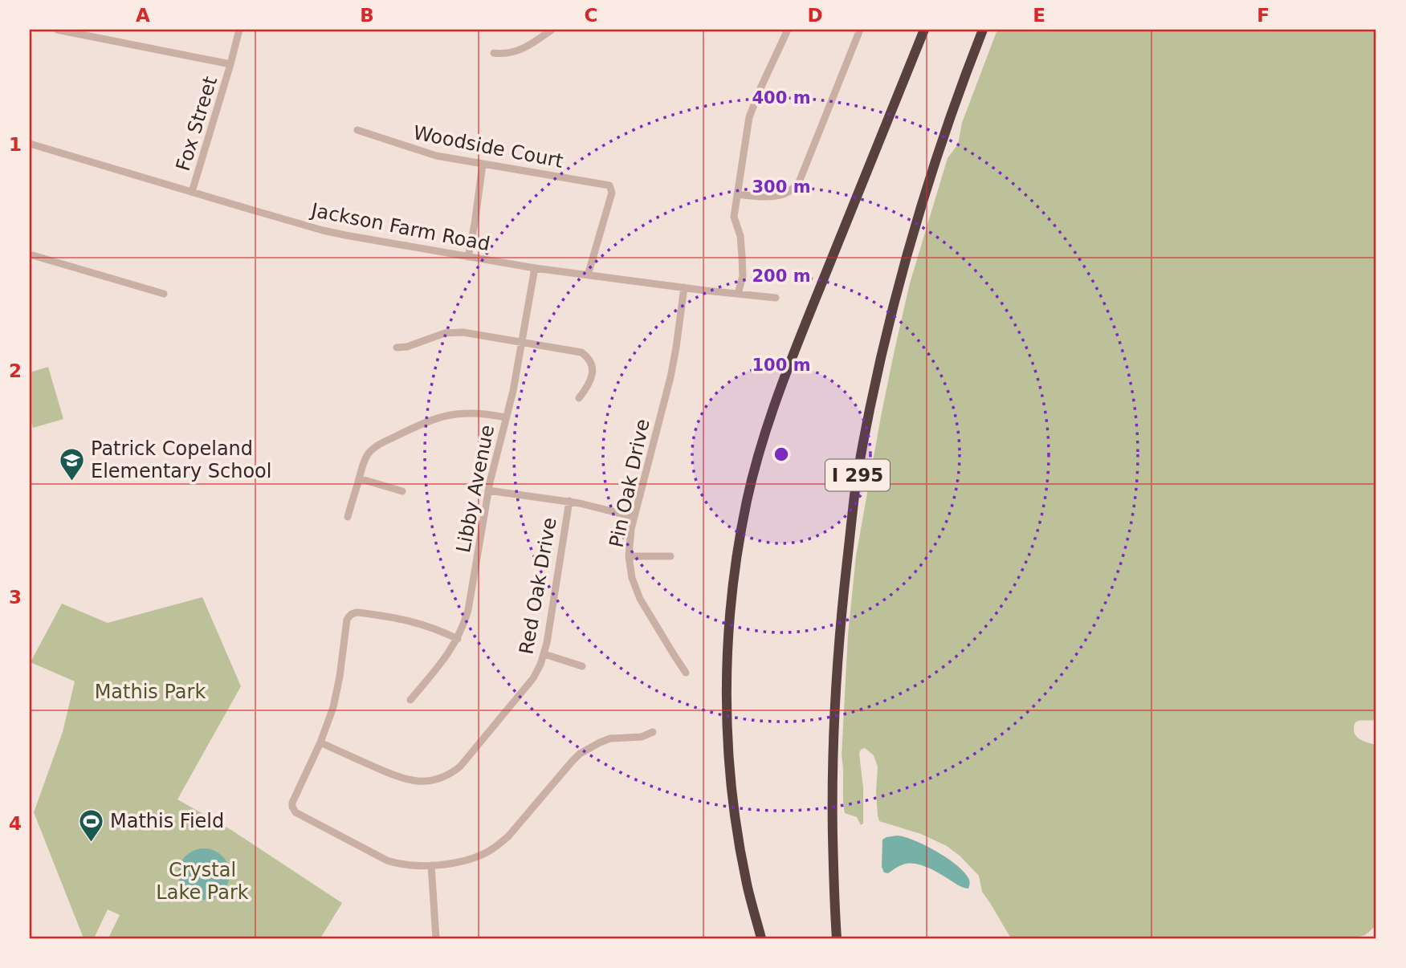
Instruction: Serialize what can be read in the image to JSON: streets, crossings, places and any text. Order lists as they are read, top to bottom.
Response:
{
  "streets": {
    "highway": ["I 295"],
    "street": [
      "Fox Street",
      "Woodside Court",
      "Jackson Farm Road",
      "Pin Oak Drive",
      "Libby Avenue",
      "Red Oak Drive"
    ]
  },
  "crossings": [
    ["Fox Street", "Jackson Farm Road"],
    ["Woodside Court", "Jackson Farm Road"],
    ["Jackson Farm Road", "Pin Oak Drive"],
    ["Jackson Farm Road", "Libby Avenue"]
  ],
  "parks": ["Mathis Park", "Crystal Lake Park"],
  "places": {
    "school or university": ["Patrick Copeland Elementary School"],
    "sports": ["Mathis Field"]
  },
  "grid": {
    "columns": [
      "A",
      "B",
      "C",
      "D",
      "E",
      "F"
    ],
    "rows": [
      "1",
      "2",
      "3",
      "4"
    ]
  },
  "rings": [
    "400 m",
    "300 m",
    "200 m",
    "100 m"
  ]
}
